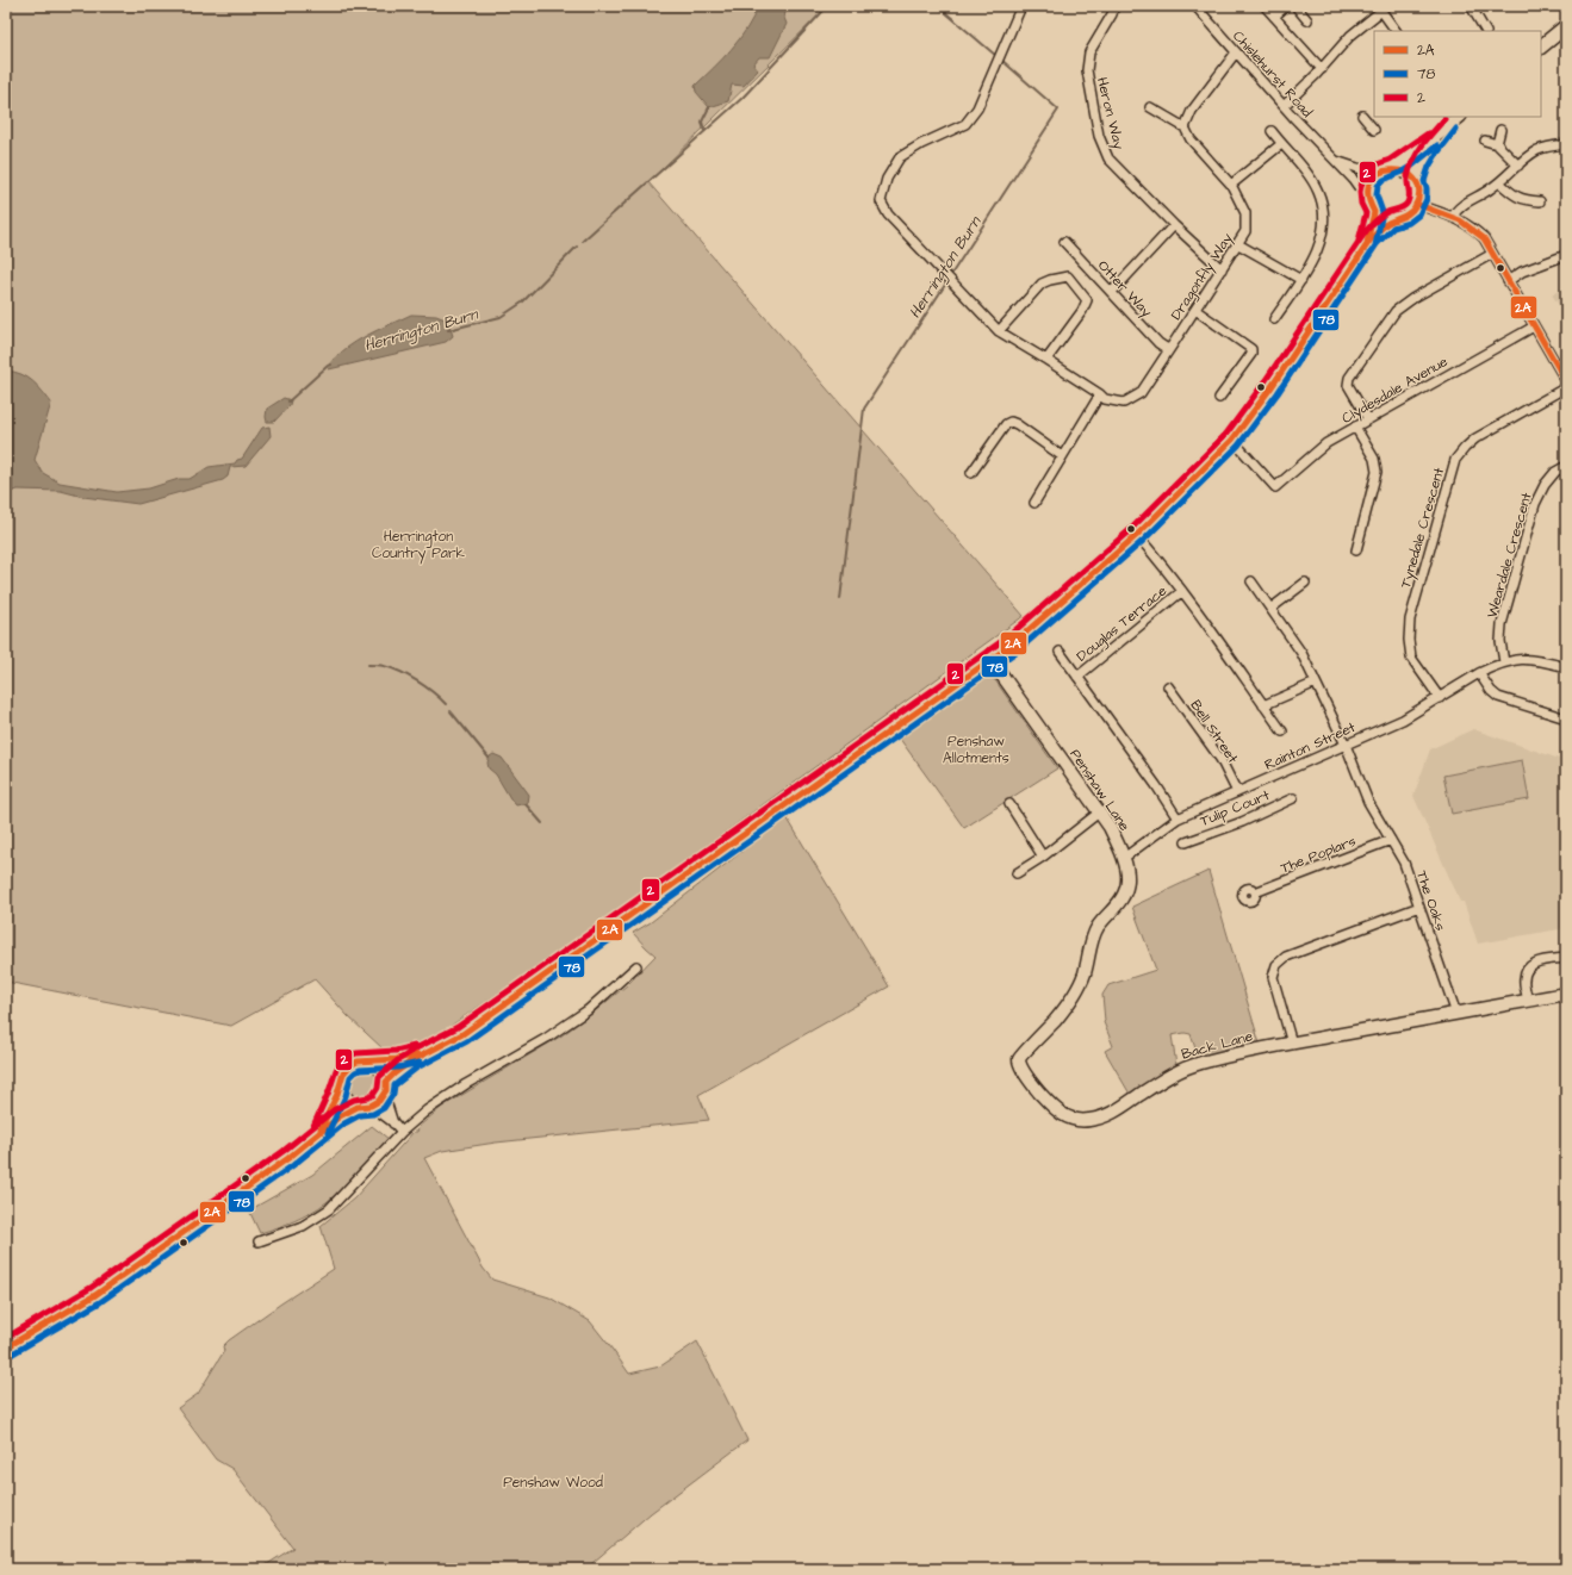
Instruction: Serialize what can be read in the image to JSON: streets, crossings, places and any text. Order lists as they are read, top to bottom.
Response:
{
  "streets": {
    "street": [
      "Chislehurst Road",
      "Heron Way",
      "Dragonfly Way",
      "Otter Way",
      "Clydesdale Avenue",
      "Tynedale Crescent",
      "Weardale Crescent",
      "Douglas Terrace",
      "Bell Street",
      "Rainton Street",
      "Penshaw Lane",
      "Tulip Court",
      "The Poplars",
      "The Oaks",
      "Back Lane"
    ]
  },
  "crossings": [
    ["Heron Way", "Dragonfly Way"],
    ["Dragonfly Way", "Otter Way"],
    ["Tynedale Crescent", "Rainton Street"],
    ["Weardale Crescent", "Rainton Street"],
    ["Bell Street", "Rainton Street"],
    ["Rainton Street", "Penshaw Lane"],
    ["Rainton Street", "The Oaks"],
    ["Penshaw Lane", "Back Lane"],
    ["The Poplars", "The Oaks"],
    ["The Oaks", "Back Lane"]
  ],
  "water": ["Herrington Burn"],
  "parks": ["Herrington Country Park", "Penshaw Allotments", "Penshaw Wood"],
  "lines": ["transit line 2", "transit line 78", "transit line 2A"],
  "legend": ["2A", "78", "2"]
}
